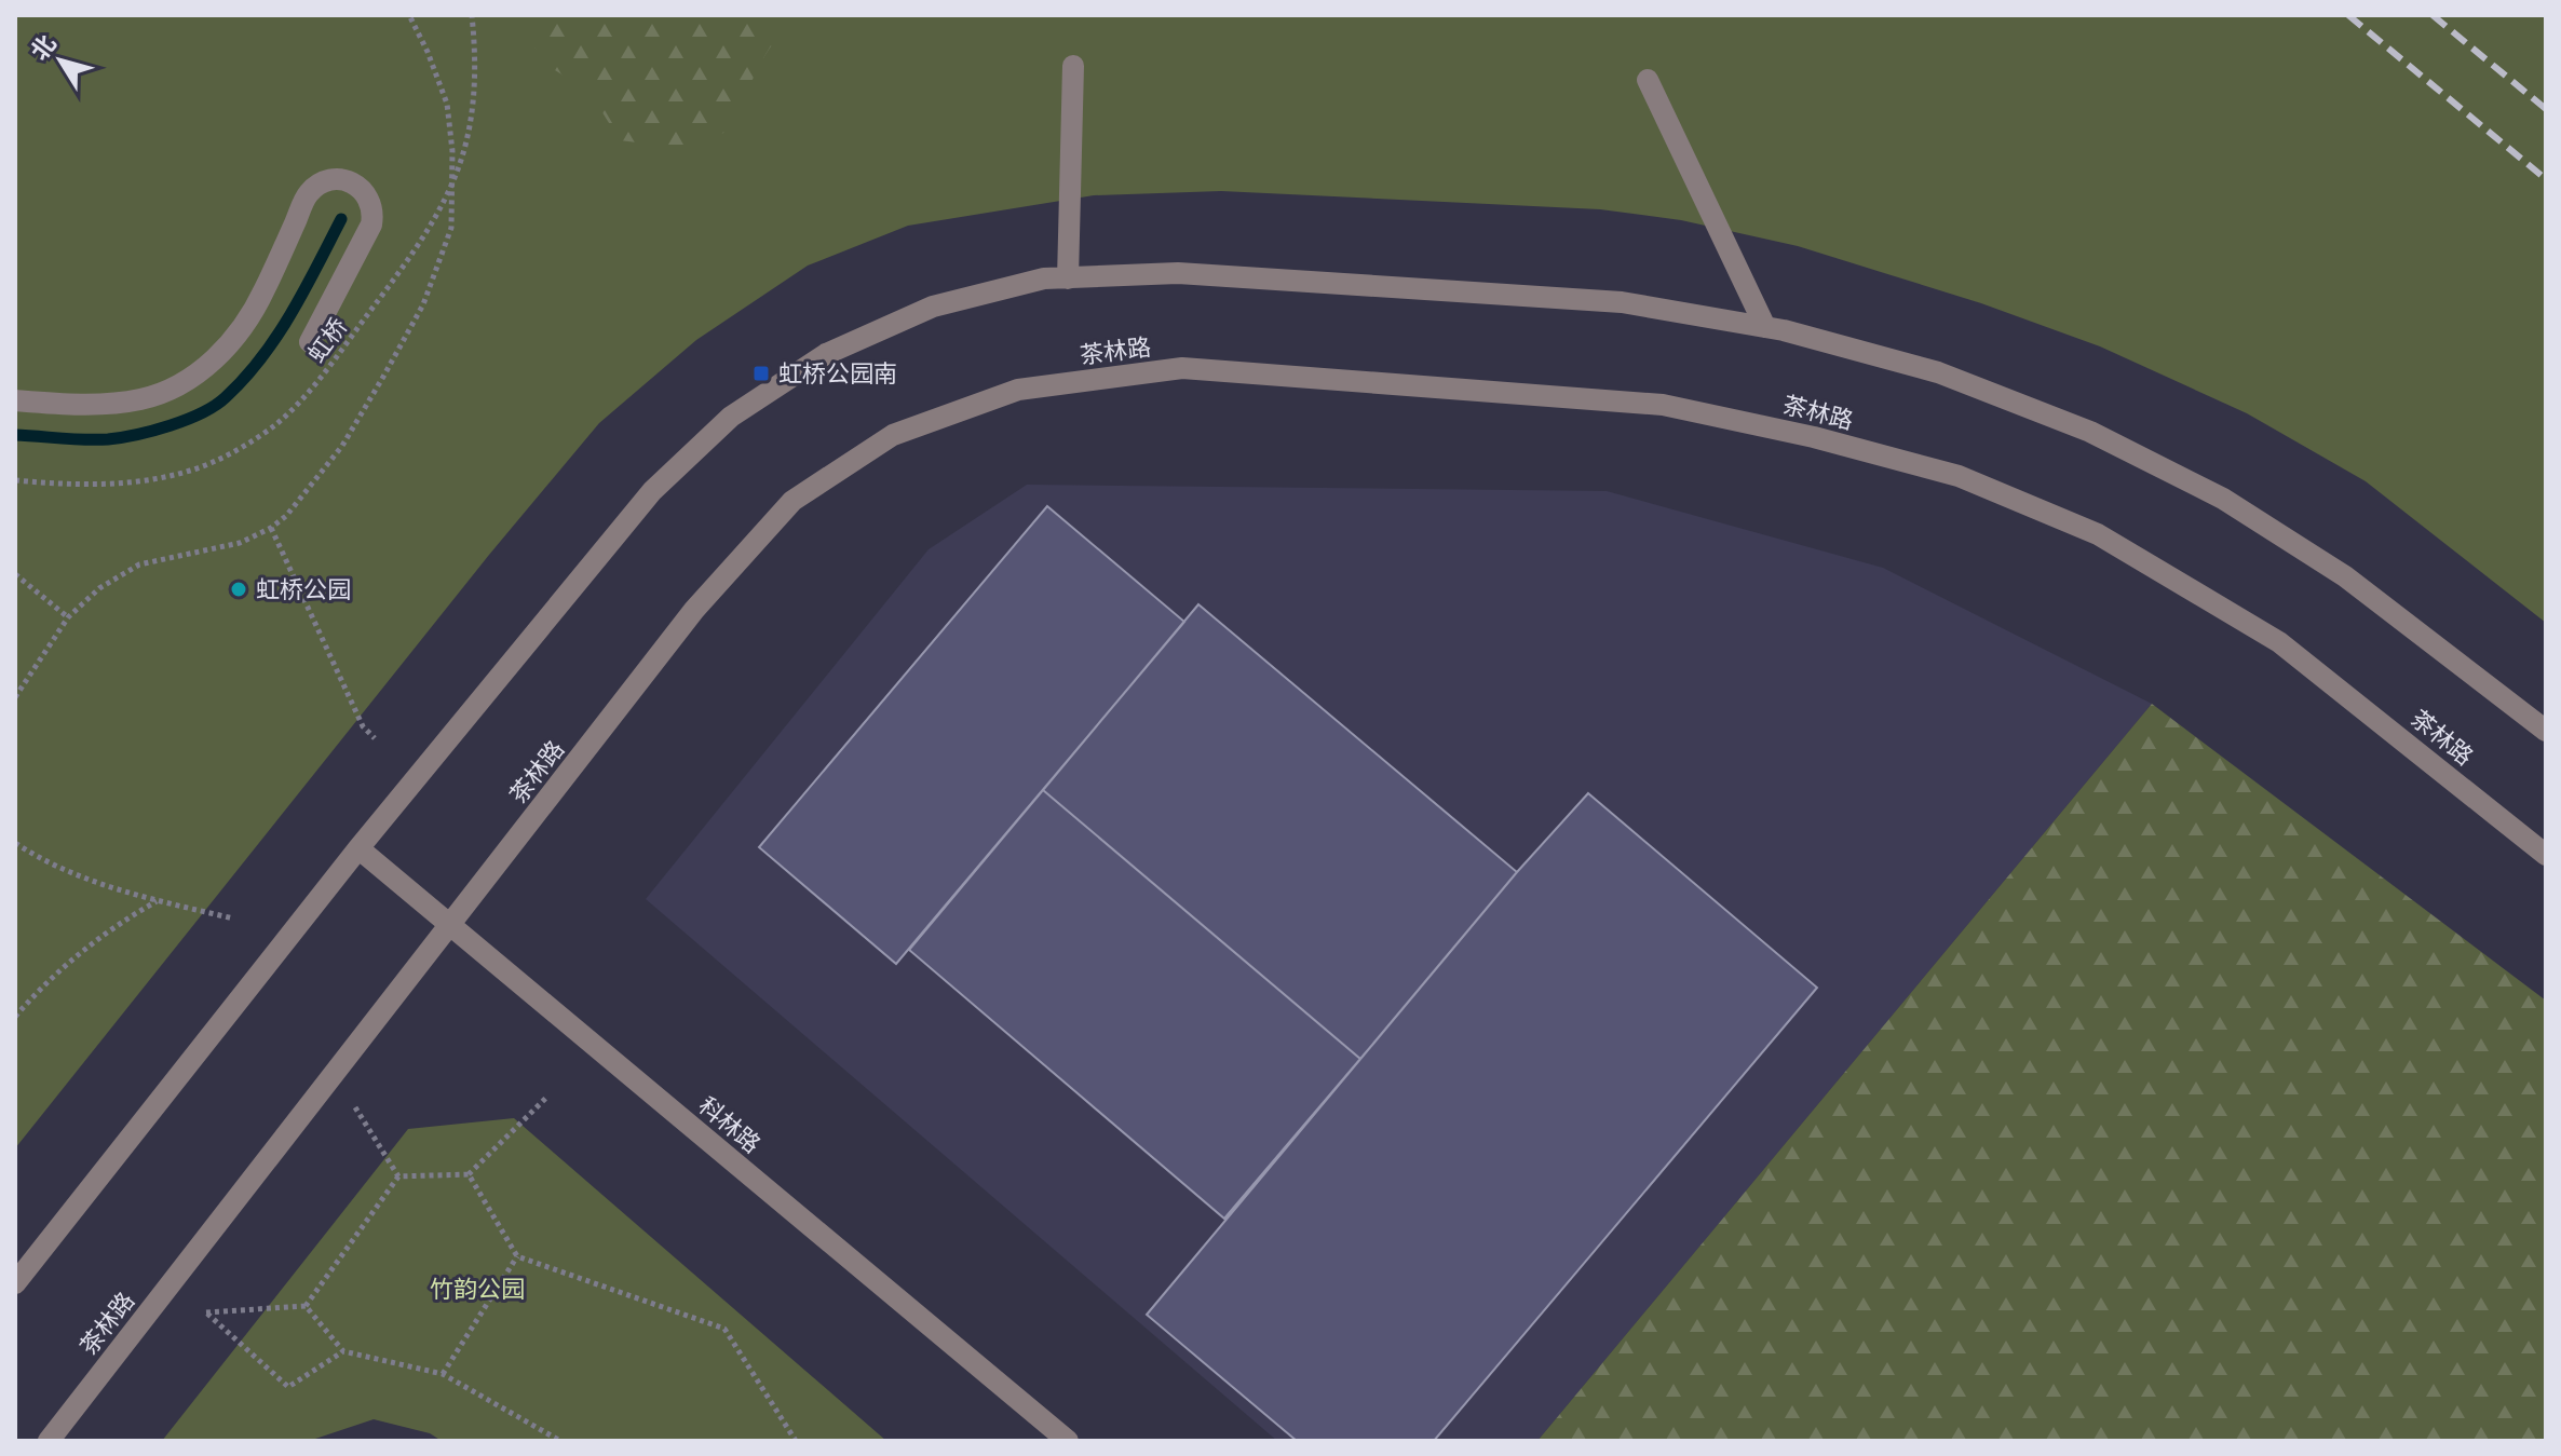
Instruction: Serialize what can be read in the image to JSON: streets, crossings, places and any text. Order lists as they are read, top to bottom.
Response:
{
  "streets": {
    "street": ["茶林路", "科林路"],
    "path": ["虹桥"]
  },
  "crossings": [
    ["茶林路", "科林路"]
  ],
  "parks": ["竹韵公园"],
  "places": {
    "transit": ["虹桥公园南"],
    "other": ["虹桥公园"]
  },
  "north": "top left"
}
